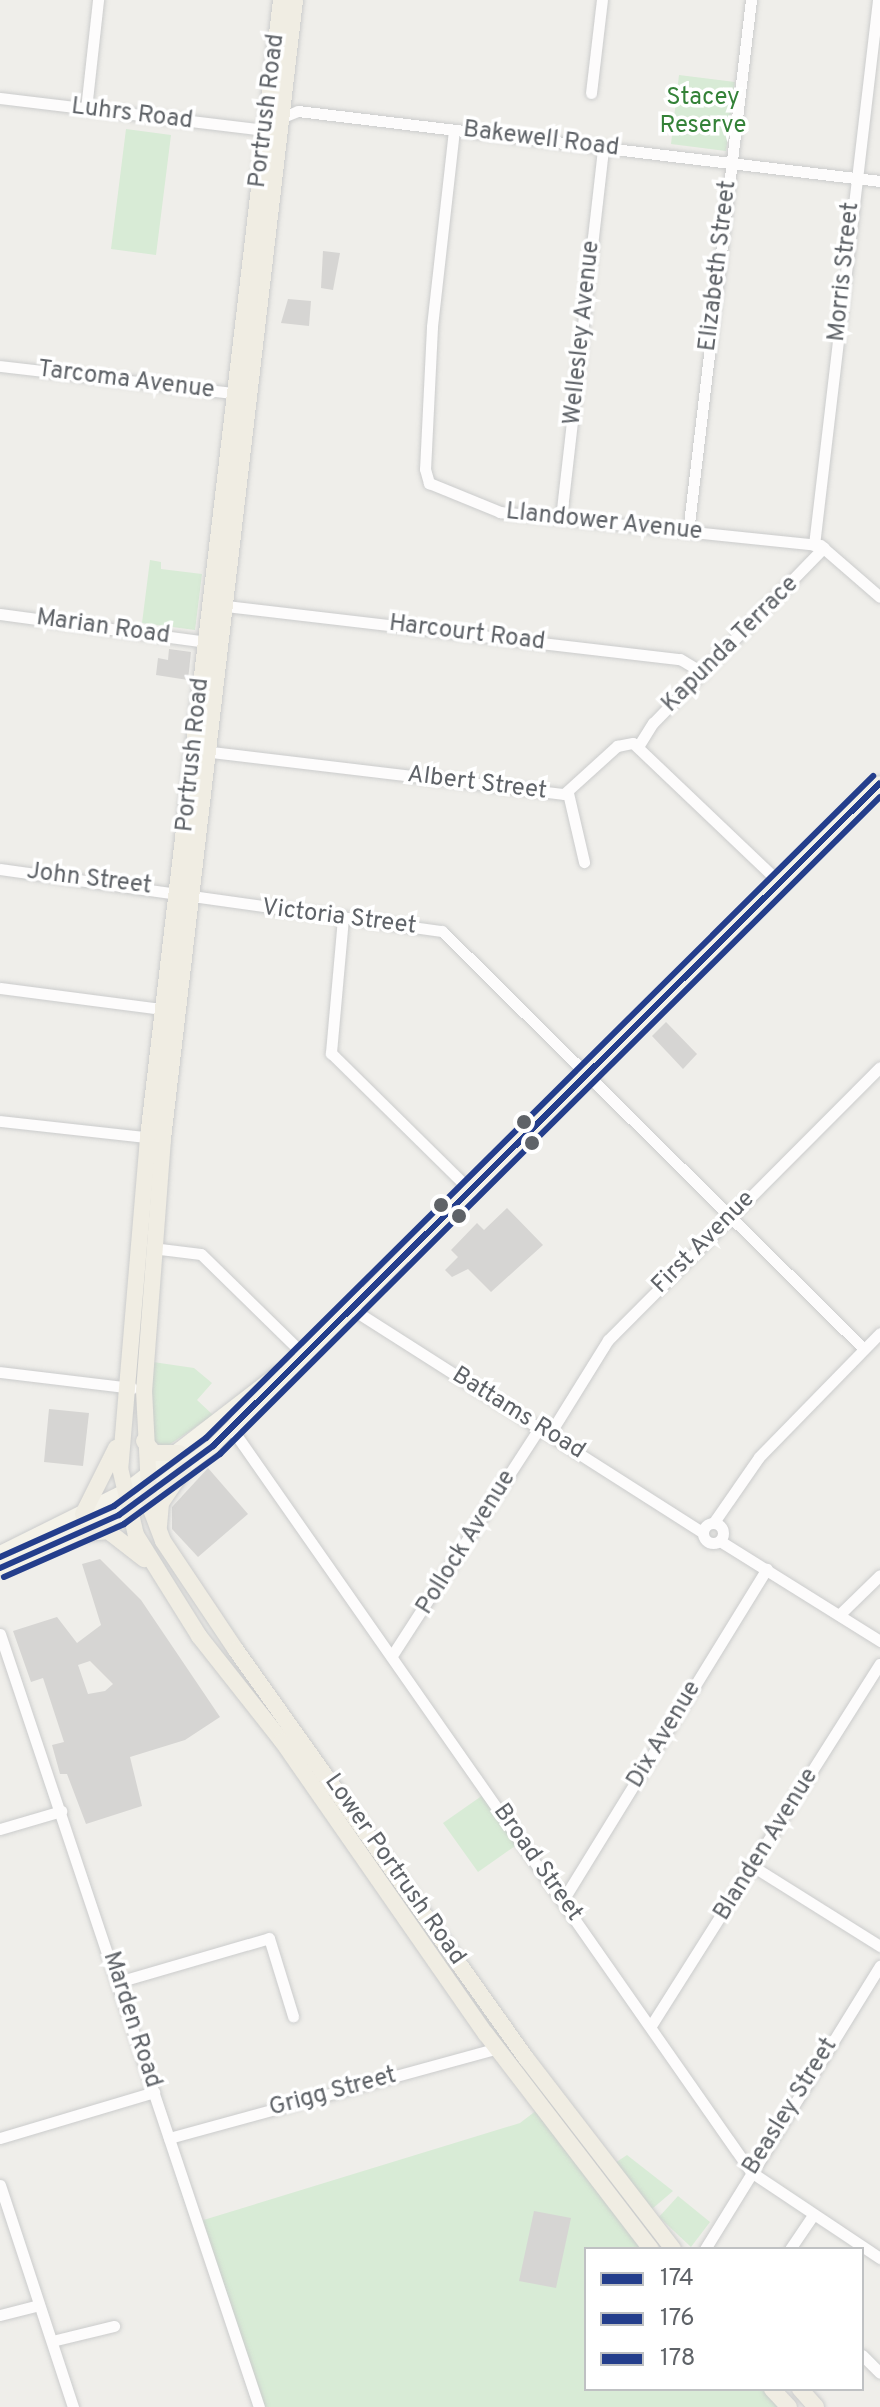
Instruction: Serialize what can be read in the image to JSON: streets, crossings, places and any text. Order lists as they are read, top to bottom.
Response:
{
  "streets": {
    "highway": ["Portrush Road", "Lower Portrush Road"],
    "street": [
      "Luhrs Road",
      "Bakewell Road",
      "Elizabeth Street",
      "Morris Street",
      "Wellesley Avenue",
      "Tarcoma Avenue",
      "Llandower Avenue",
      "Marian Road",
      "Harcourt Road",
      "Kapunda Terrace",
      "Albert Street",
      "John Street",
      "Victoria Street",
      "First Avenue",
      "Battams Road",
      "Pollock Avenue",
      "Dix Avenue",
      "Blanden Avenue",
      "Broad Street",
      "Marden Road",
      "Grigg Street",
      "Beasley Street"
    ]
  },
  "crossings": [
    ["Portrush Road", "Luhrs Road"],
    ["Portrush Road", "Bakewell Road"],
    ["Portrush Road", "Tarcoma Avenue"],
    ["Portrush Road", "Marian Road"],
    ["Portrush Road", "Harcourt Road"],
    ["Portrush Road", "Albert Street"],
    ["Portrush Road", "John Street"],
    ["Portrush Road", "Victoria Street"],
    ["Portrush Road", "Lower Portrush Road"],
    ["Bakewell Road", "Elizabeth Street"],
    ["Bakewell Road", "Morris Street"],
    ["Bakewell Road", "Wellesley Avenue"],
    ["Bakewell Road", "Llandower Avenue"],
    ["Elizabeth Street", "Llandower Avenue"],
    ["Morris Street", "Llandower Avenue"],
    ["Morris Street", "Kapunda Terrace"],
    ["Wellesley Avenue", "Llandower Avenue"],
    ["Llandower Avenue", "Kapunda Terrace"],
    ["Harcourt Road", "Kapunda Terrace"],
    ["Kapunda Terrace", "Albert Street"],
    ["John Street", "Victoria Street"],
    ["Victoria Street", "First Avenue"],
    ["First Avenue", "Battams Road"],
    ["First Avenue", "Pollock Avenue"],
    ["Battams Road", "Pollock Avenue"],
    ["Battams Road", "Dix Avenue"],
    ["Pollock Avenue", "Broad Street"],
    ["Dix Avenue", "Broad Street"],
    ["Blanden Avenue", "Broad Street"],
    ["Broad Street", "Beasley Street"],
    ["Lower Portrush Road", "Grigg Street"],
    ["Marden Road", "Grigg Street"]
  ],
  "parks": ["Stacey Reserve"],
  "lines": ["transit line 178", "transit line 174", "transit line 176"],
  "legend": ["174", "176", "178"]
}
